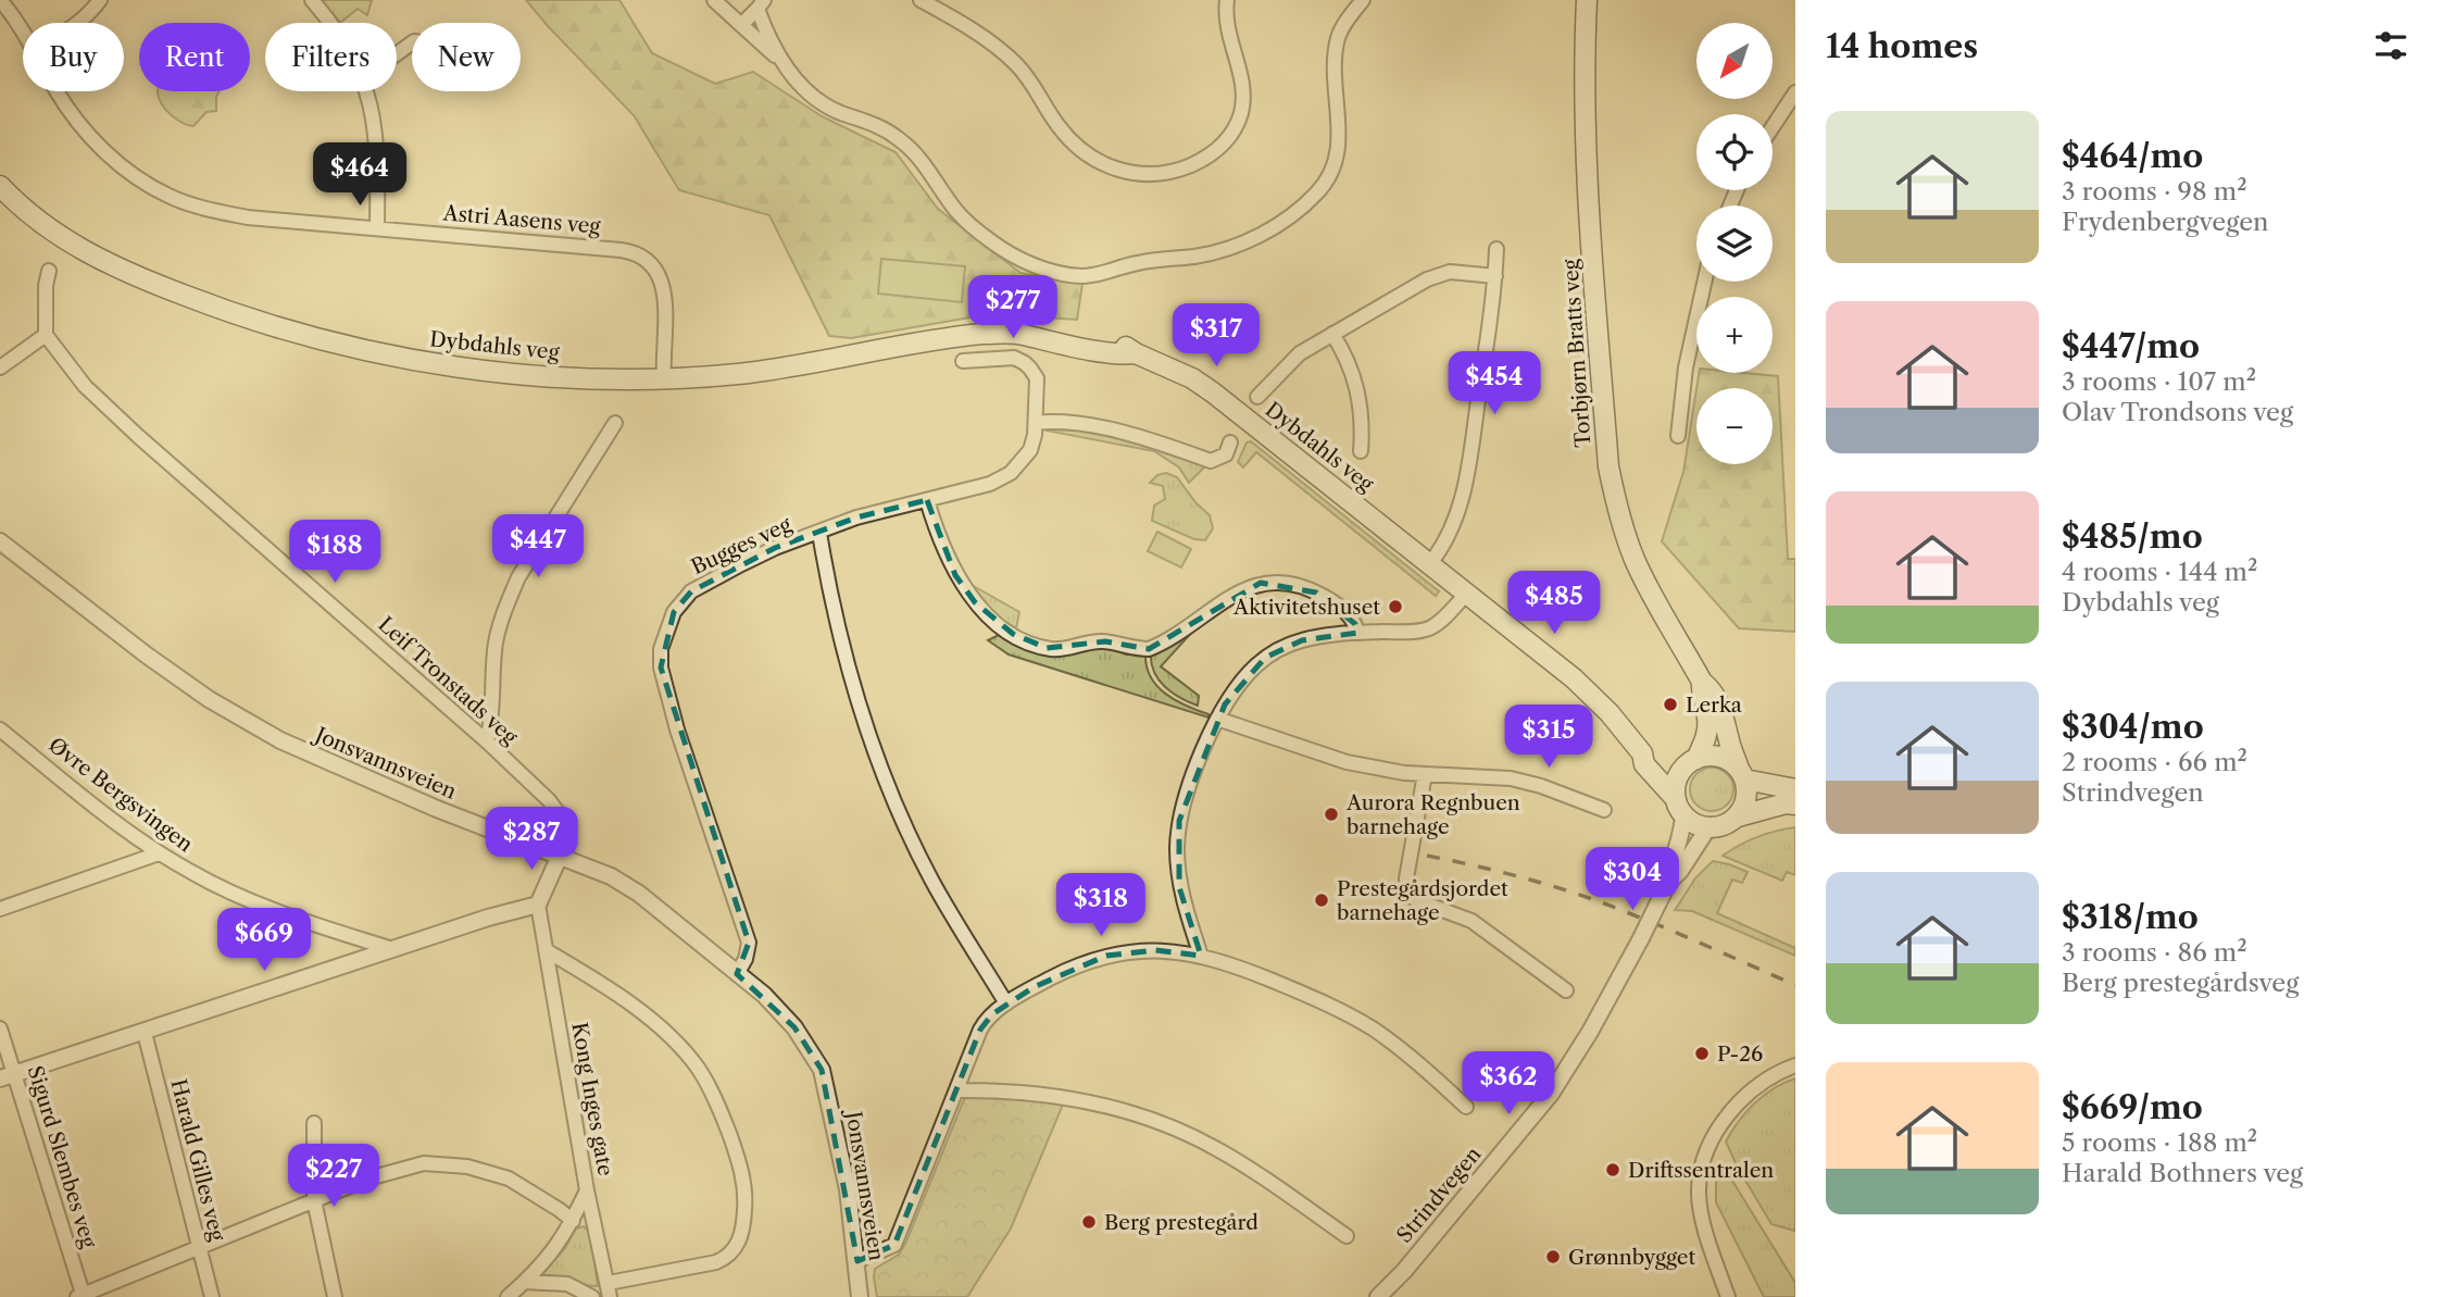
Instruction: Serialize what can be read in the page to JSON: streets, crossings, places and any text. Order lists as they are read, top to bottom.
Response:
{
  "streets": {
    "main road": ["Dybdahls veg", "Torbjørn Bratts veg"],
    "street": [
      "Astri Aasens veg",
      "Bugges veg",
      "Leif Tronstads veg",
      "Jonsvannsveien",
      "Øvre Bergsvingen",
      "Kong Inges gate",
      "Sigurd Slembes veg",
      "Harald Gilles veg",
      "Strindvegen"
    ]
  },
  "crossings": [
    ["Astri Aasens veg", "Dybdahls veg"],
    ["Dybdahls veg", "Torbjørn Bratts veg"],
    ["Dybdahls veg", "Strindvegen"],
    ["Torbjørn Bratts veg", "Strindvegen"],
    ["Bugges veg", "Jonsvannsveien"],
    ["Leif Tronstads veg", "Jonsvannsveien"]
  ],
  "places": [
    "Aktivitetshuset",
    "Lerka",
    "Aurora Regnbuen barnehage",
    "Prestegårdsjordet barnehage",
    "P-26",
    "Driftssentralen",
    "Berg prestegård",
    "Grønnbygget"
  ],
  "north": "bottom left",
  "page": {
    "heading": "14 homes",
    "map_buttons": ["+", "−"],
    "chip": [
      "Buy",
      "Rent",
      "Filters",
      "New"
    ],
    "list": [
      {
        "name": "$464/mo",
        "note": "3 rooms · 98 m² · Frydenbergvegen"
      },
      {
        "name": "$447/mo",
        "note": "3 rooms · 107 m² · Olav Trondsons veg"
      },
      {
        "name": "$485/mo",
        "note": "4 rooms · 144 m² · Dybdahls veg"
      },
      {
        "name": "$304/mo",
        "note": "2 rooms · 66 m² · Strindvegen"
      },
      {
        "name": "$318/mo",
        "note": "3 rooms · 86 m² · Berg prestegårdsveg"
      },
      {
        "name": "$669/mo",
        "note": "5 rooms · 188 m² · Harald Bothners veg"
      }
    ],
    "price": [
      "$464",
      "$277",
      "$317",
      "$454",
      "$447",
      "$188",
      "$485",
      "$315",
      "$287",
      "$304",
      "$318",
      "$669",
      "$362",
      "$227"
    ]
  }
}
